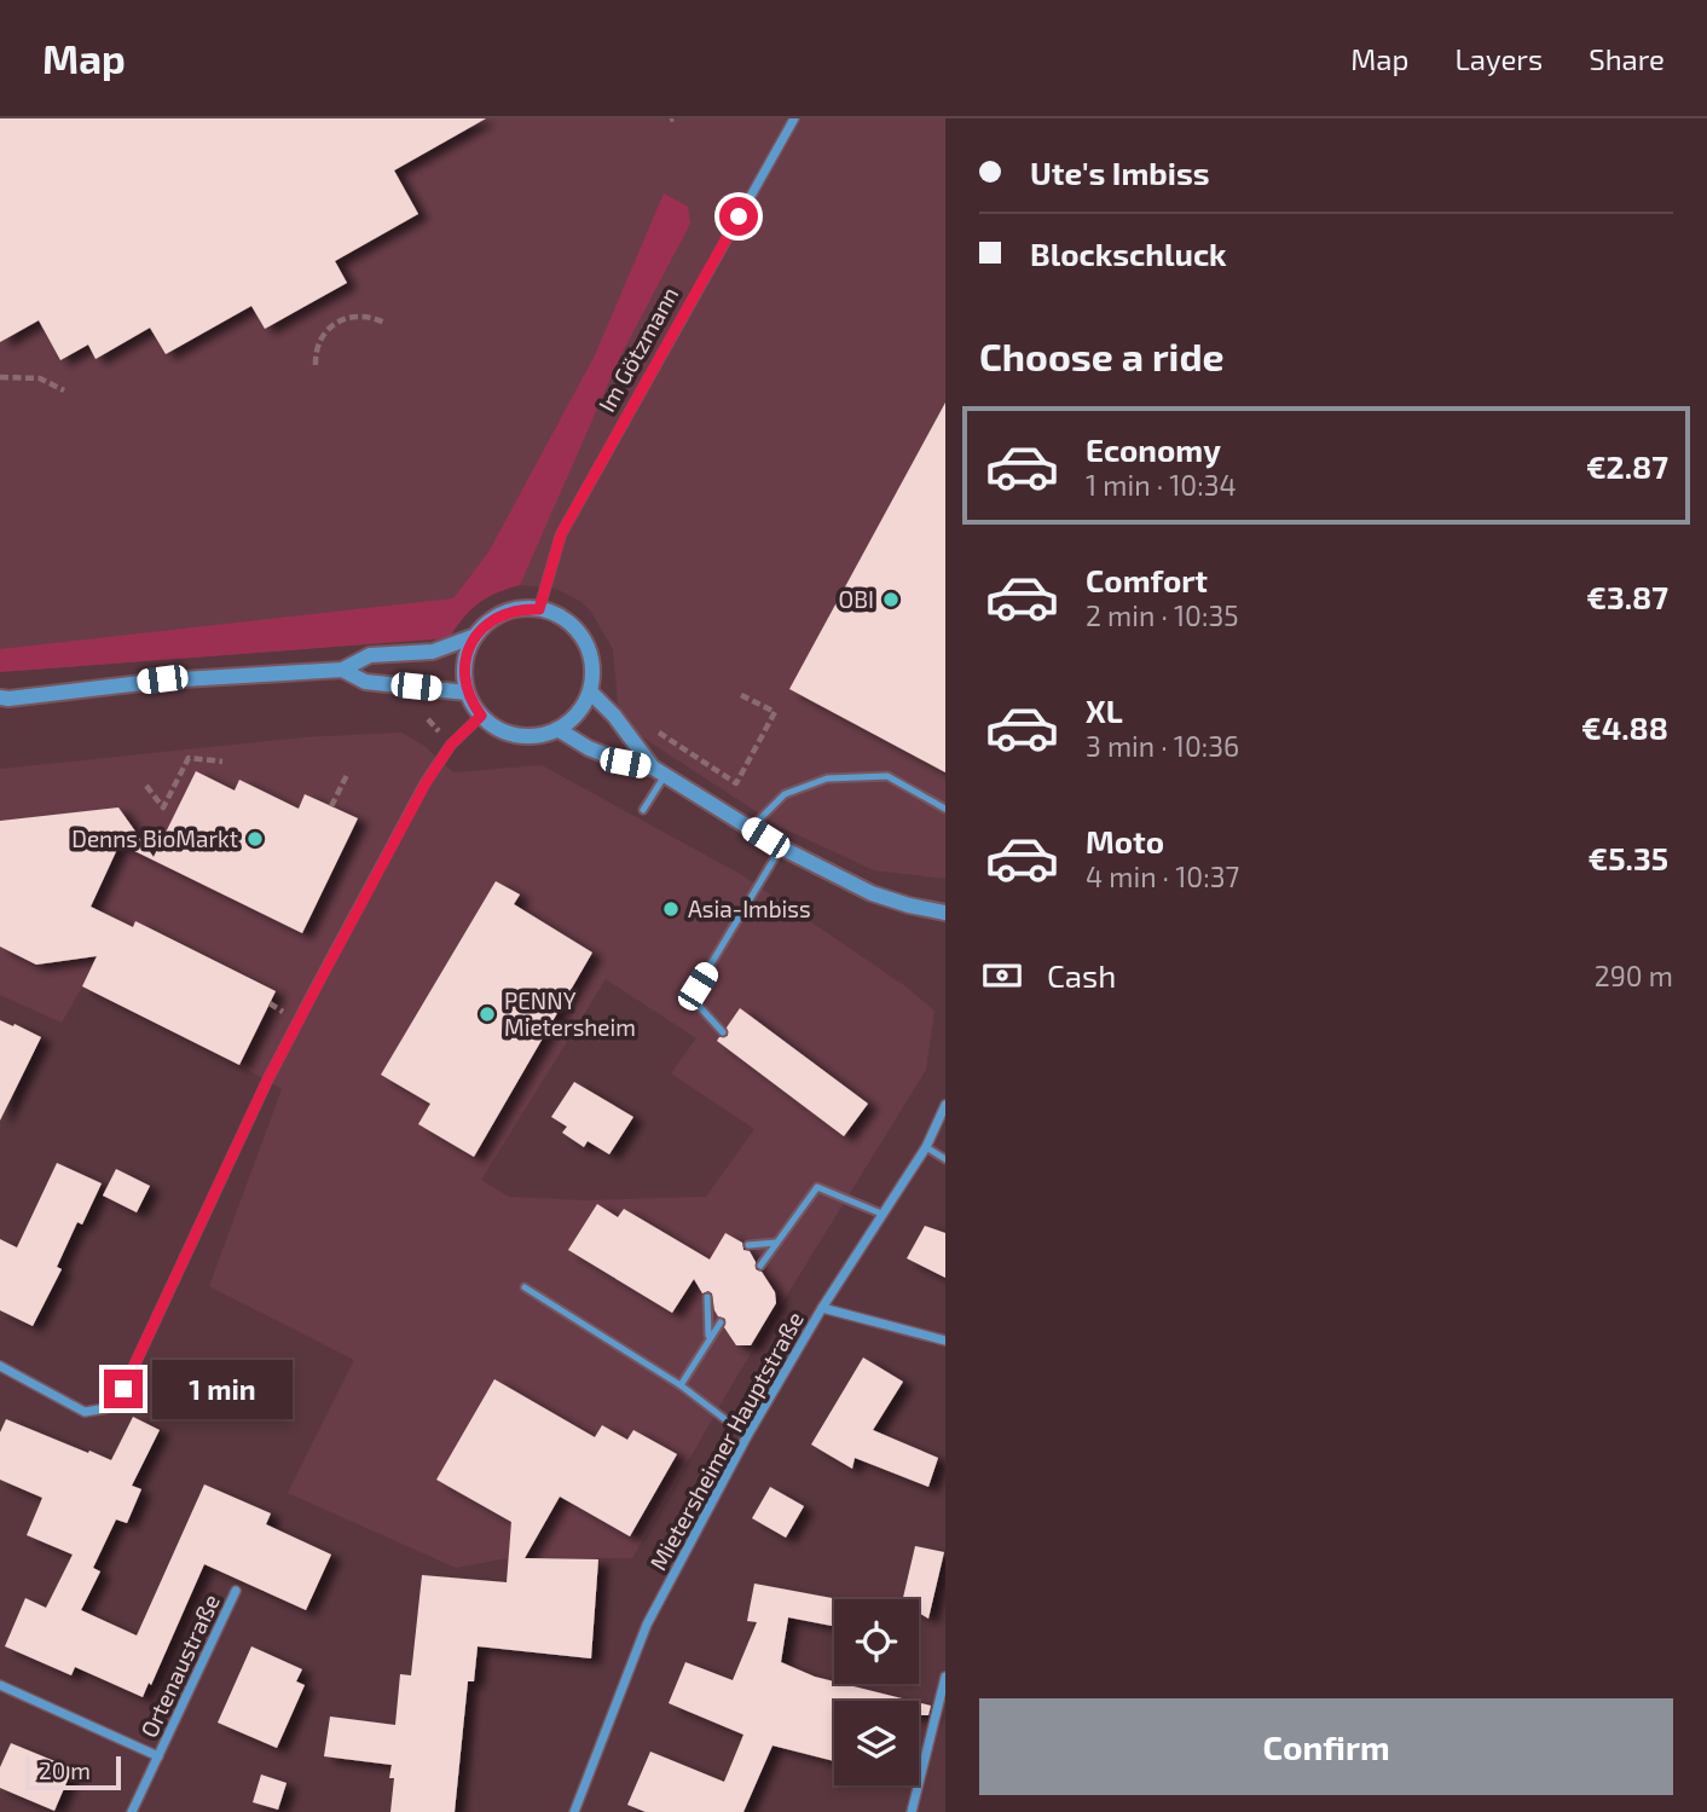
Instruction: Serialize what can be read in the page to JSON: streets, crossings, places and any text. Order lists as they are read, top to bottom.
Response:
{
  "streets": {
    "street": ["Im Götzmann", "Mietersheimer Hauptstraße", "Ortenaustraße"]
  },
  "places": [
    "OBI",
    "Denns BioMarkt",
    "Asia-Imbiss",
    "PENNY Mietersheim"
  ],
  "scale_bar": "20 m",
  "page": {
    "header": "Map",
    "nav": ["Map", "Layers", "Share"],
    "banner": ["Ute's Imbiss", "Blockschluck"],
    "heading": "Choose a ride",
    "list": [
      {
        "name": "Economy",
        "note": "1 min · 10:34",
        "value": "€2.87"
      },
      {
        "name": "Comfort",
        "note": "2 min · 10:35",
        "value": "€3.87"
      },
      {
        "name": "XL",
        "note": "3 min · 10:36",
        "value": "€4.88"
      },
      {
        "name": "Moto",
        "note": "4 min · 10:37",
        "value": "€5.35"
      }
    ],
    "pay": ["Cash", "290 m"],
    "bubble": "1 min",
    "buttons": "Confirm",
    "scale": "20 m"
  }
}
